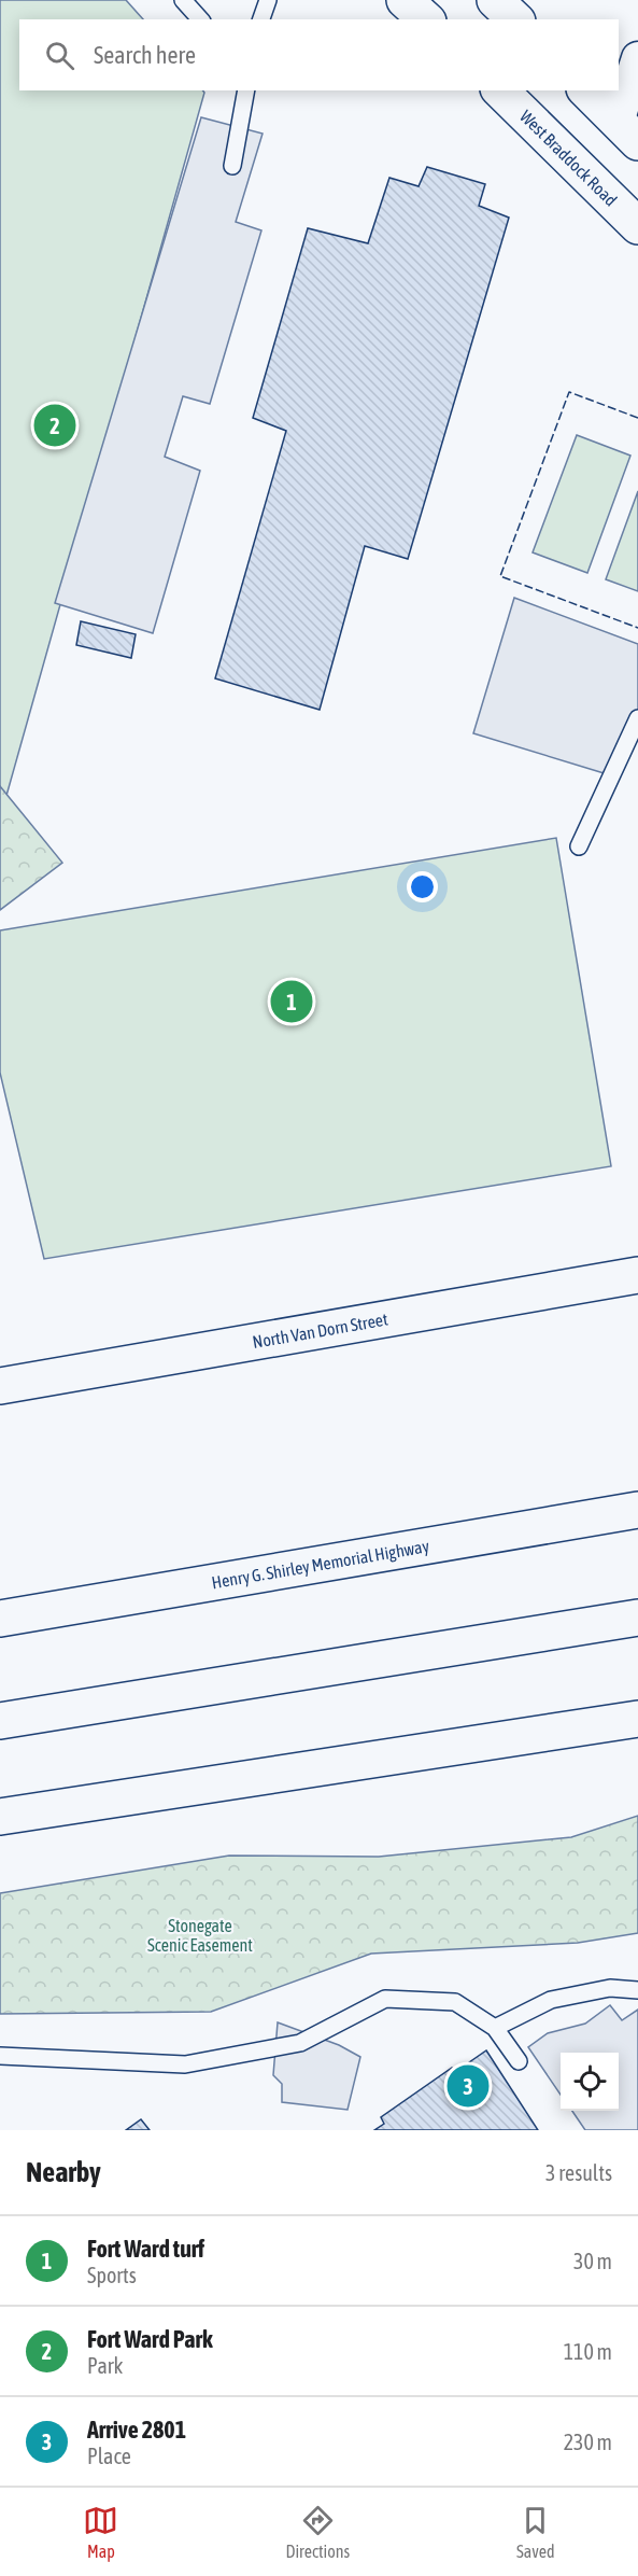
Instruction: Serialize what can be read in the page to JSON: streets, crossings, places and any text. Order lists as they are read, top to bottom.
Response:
{
  "streets": {
    "main road": ["West Braddock Road", "North Van Dorn Street", "Henry G. Shirley Memorial Highway"]
  },
  "parks": ["Stonegate Scenic Easement"],
  "page": {
    "search": "Search here",
    "pins": ["2", "1", "3"],
    "heading": ["Nearby", "3 results"],
    "list": [
      {
        "mark": "1",
        "name": "Fort Ward turf",
        "note": "Sports",
        "value": "30 m"
      },
      {
        "mark": "2",
        "name": "Fort Ward Park",
        "note": "Park",
        "value": "110 m"
      },
      {
        "mark": "3",
        "name": "Arrive 2801",
        "note": "Place",
        "value": "230 m"
      }
    ],
    "nav": ["Map", "Directions", "Saved"]
  }
}
